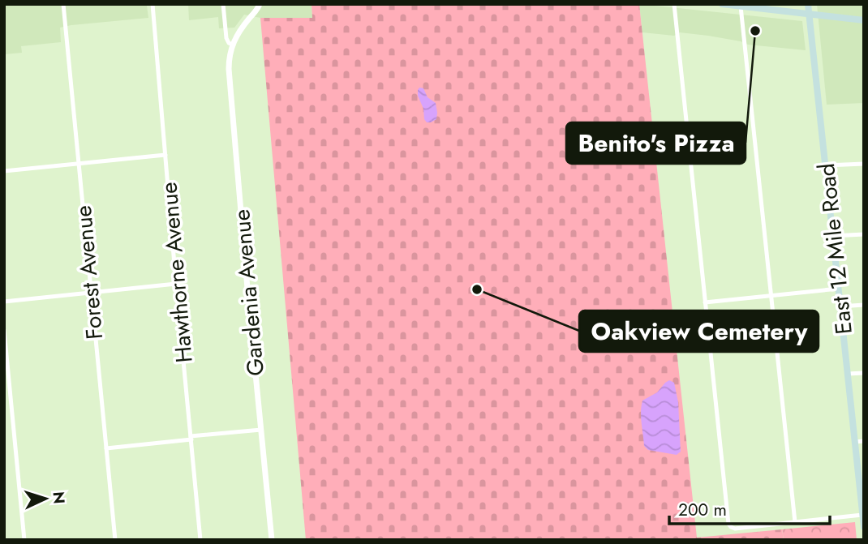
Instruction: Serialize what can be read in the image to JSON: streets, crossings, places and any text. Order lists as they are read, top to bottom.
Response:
{
  "streets": {
    "main road": ["East 12 Mile Road"],
    "street": ["Forest Avenue", "Hawthorne Avenue", "Gardenia Avenue"]
  },
  "places": ["Benito's Pizza", "Oakview Cemetery"],
  "scale_bar": "200 m",
  "north": "right"
}
